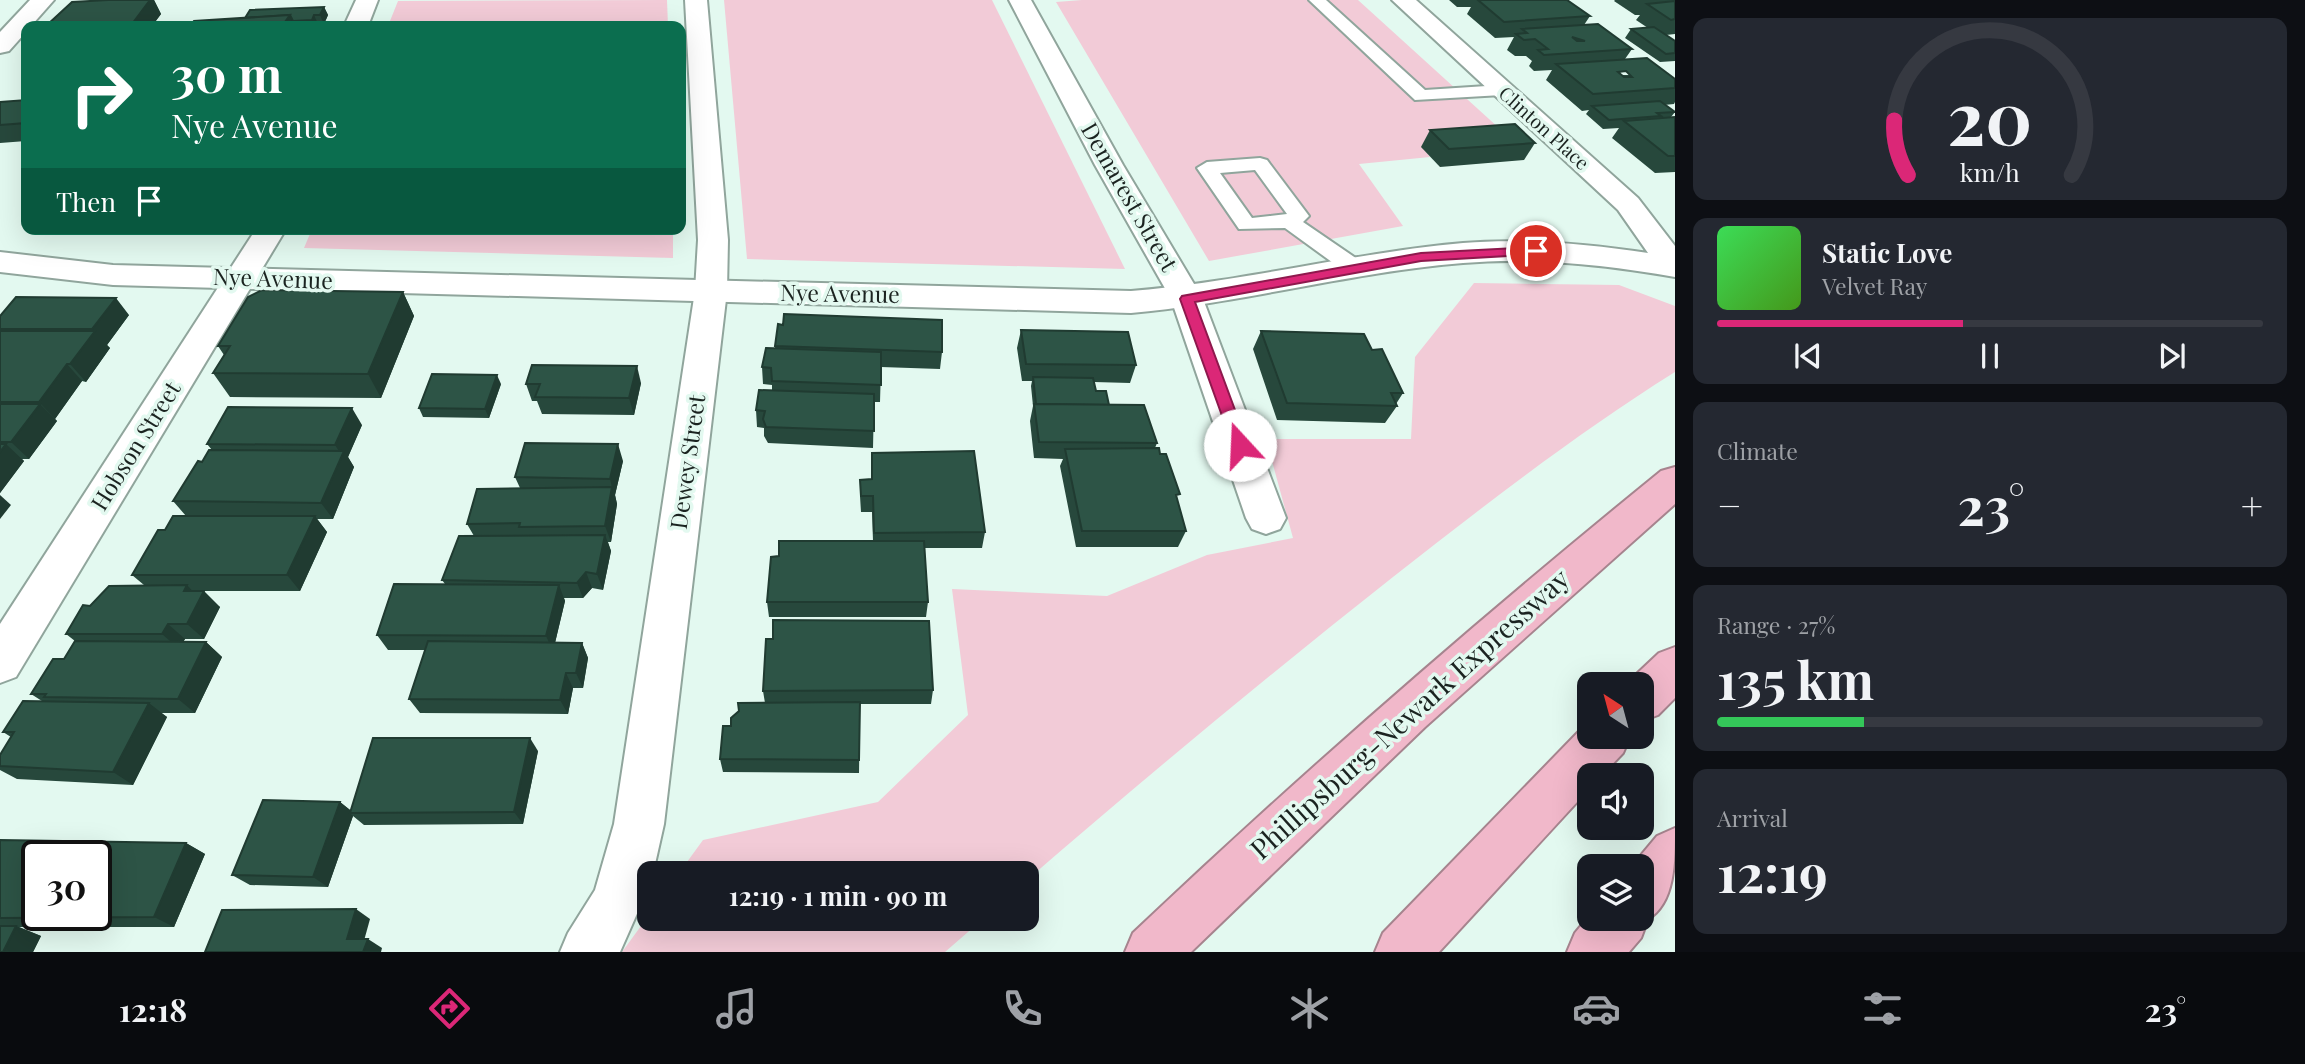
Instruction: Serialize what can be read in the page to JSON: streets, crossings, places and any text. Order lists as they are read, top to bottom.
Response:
{
  "streets": {
    "highway": ["Phillipsburg-Newark Expressway"],
    "street": [
      "Clinton Place",
      "Demarest Street",
      "Nye Avenue",
      "Hobson Street",
      "Dewey Street"
    ]
  },
  "crossings": [
    ["Clinton Place", "Nye Avenue"],
    ["Demarest Street", "Nye Avenue"],
    ["Nye Avenue", "Hobson Street"],
    ["Nye Avenue", "Dewey Street"]
  ],
  "north": "top left",
  "page": {
    "turn": ["30 m", "Nye Avenue"],
    "then": "Then",
    "song": ["Static Love", "Velvet Ray"],
    "tile": [
      "Climate",
      ["Range · 27%", "135 km"],
      ["Arrival", "12:19"]
    ],
    "heat": ["−", "23°", "+"],
    "limit": "30",
    "trip": "12:19 · 1 min · 90 m",
    "tabs": ["12:18", "23°"],
    "gauge": ["20", "km/h"]
  }
}
